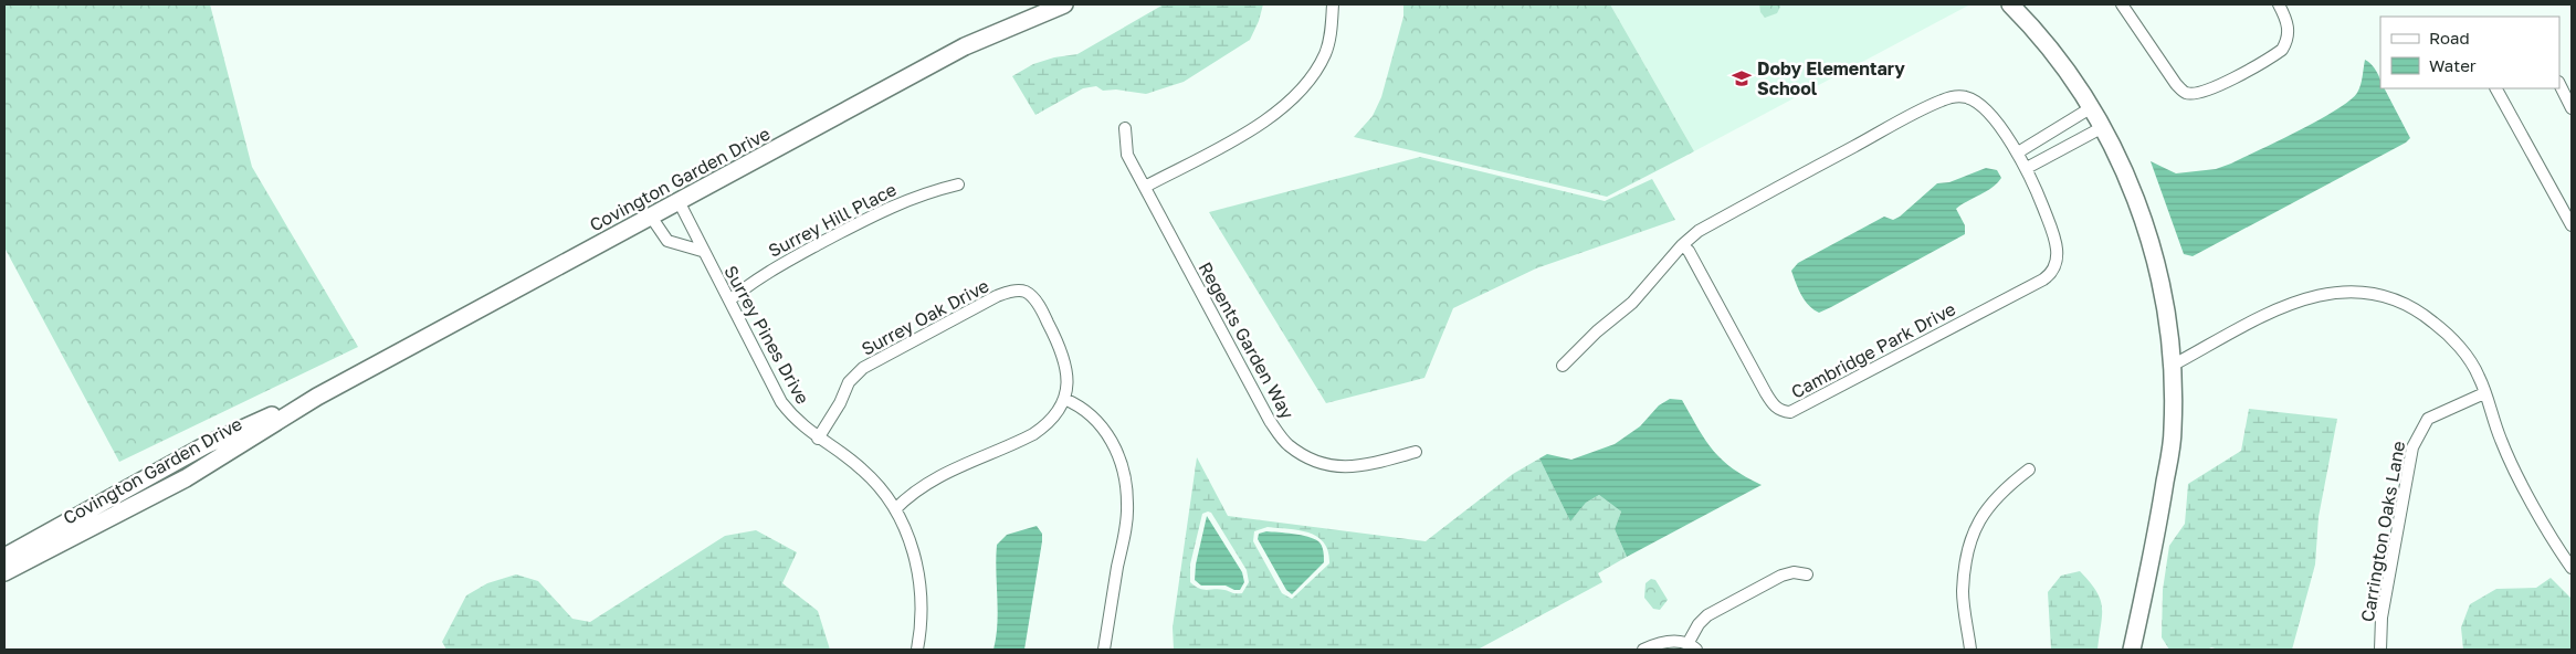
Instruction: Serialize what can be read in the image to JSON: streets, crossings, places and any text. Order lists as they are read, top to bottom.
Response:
{
  "streets": {
    "street": [
      "Covington Garden Drive",
      "Surrey Hill Place",
      "Surrey Oak Drive",
      "Surrey Pines Drive",
      "Regents Garden Way",
      "Cambridge Park Drive",
      "Carrington Oaks Lane"
    ]
  },
  "crossings": [
    ["Covington Garden Drive", "Surrey Pines Drive"],
    ["Surrey Hill Place", "Surrey Pines Drive"],
    ["Surrey Oak Drive", "Surrey Pines Drive"]
  ],
  "places": {
    "school or university": ["Doby Elementary School"]
  },
  "legend": ["Road", "Water"]
}
